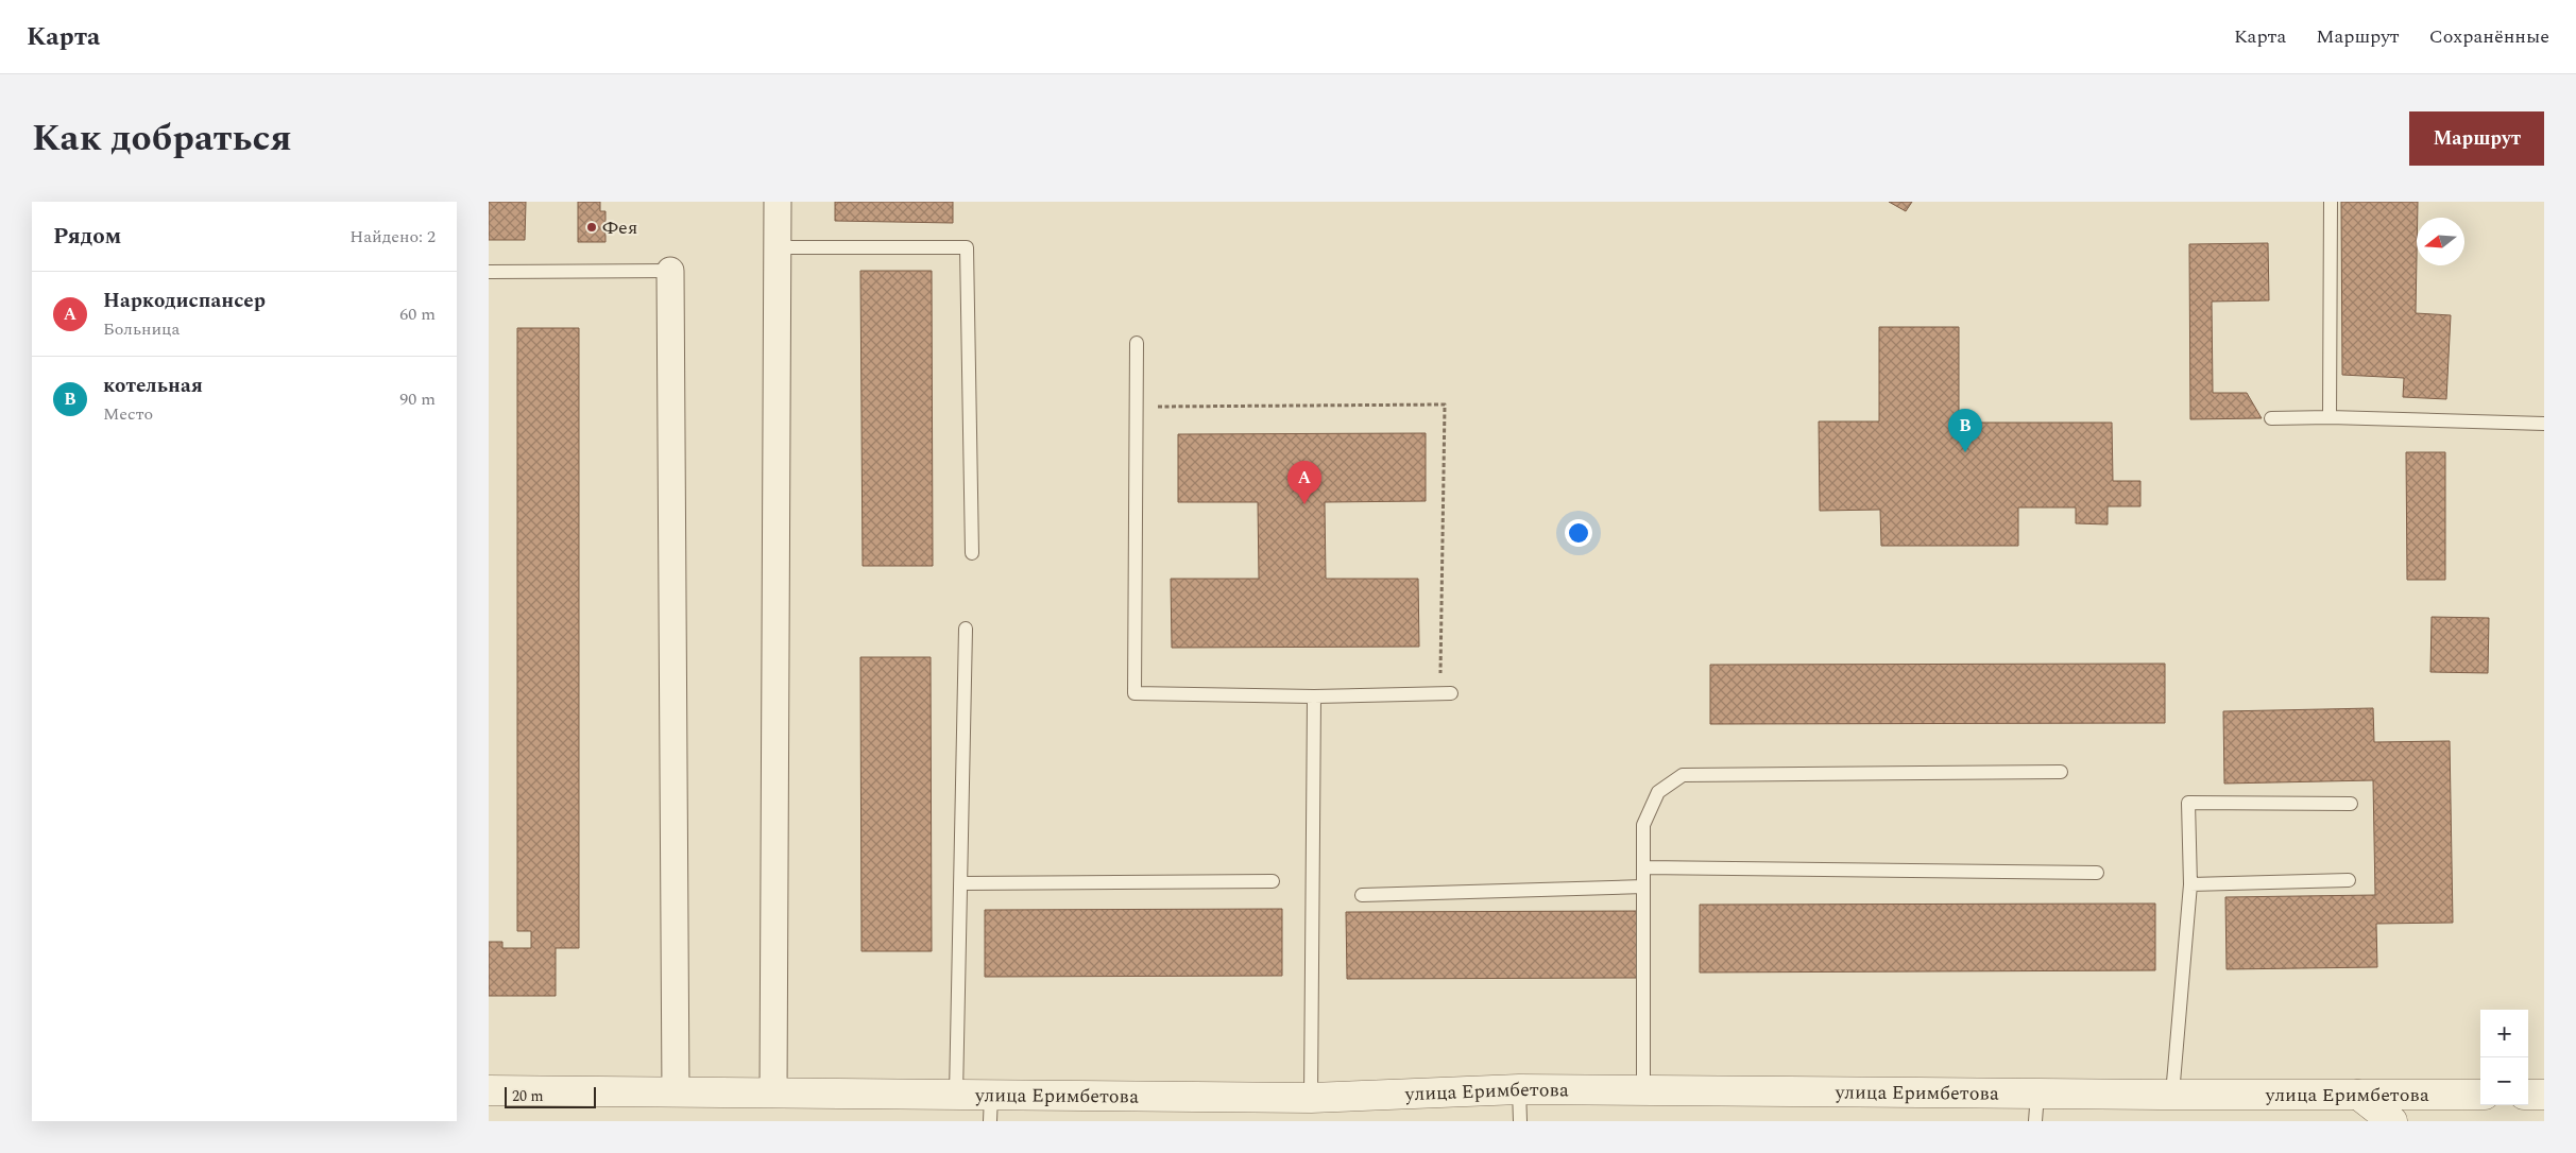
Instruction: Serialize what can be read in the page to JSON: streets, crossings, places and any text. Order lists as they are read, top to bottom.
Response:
{
  "streets": {
    "street": ["улица Еримбетова"]
  },
  "places": ["Фея"],
  "scale_bar": "20 m",
  "north": "left",
  "page": {
    "header": "Карта",
    "nav": ["Карта", "Маршрут", "Сохранённые"],
    "title": "Как добраться",
    "buttons": "Маршрут",
    "heading": ["Рядом", "Найдено: 2"],
    "list": [
      {
        "mark": "A",
        "name": "Наркодиспансер",
        "note": "Больница",
        "value": "60 m"
      },
      {
        "mark": "B",
        "name": "котельная",
        "note": "Место",
        "value": "90 m"
      }
    ],
    "pins": ["B", "A"],
    "map_buttons": ["+", "−"],
    "scale": "20 m"
  }
}
